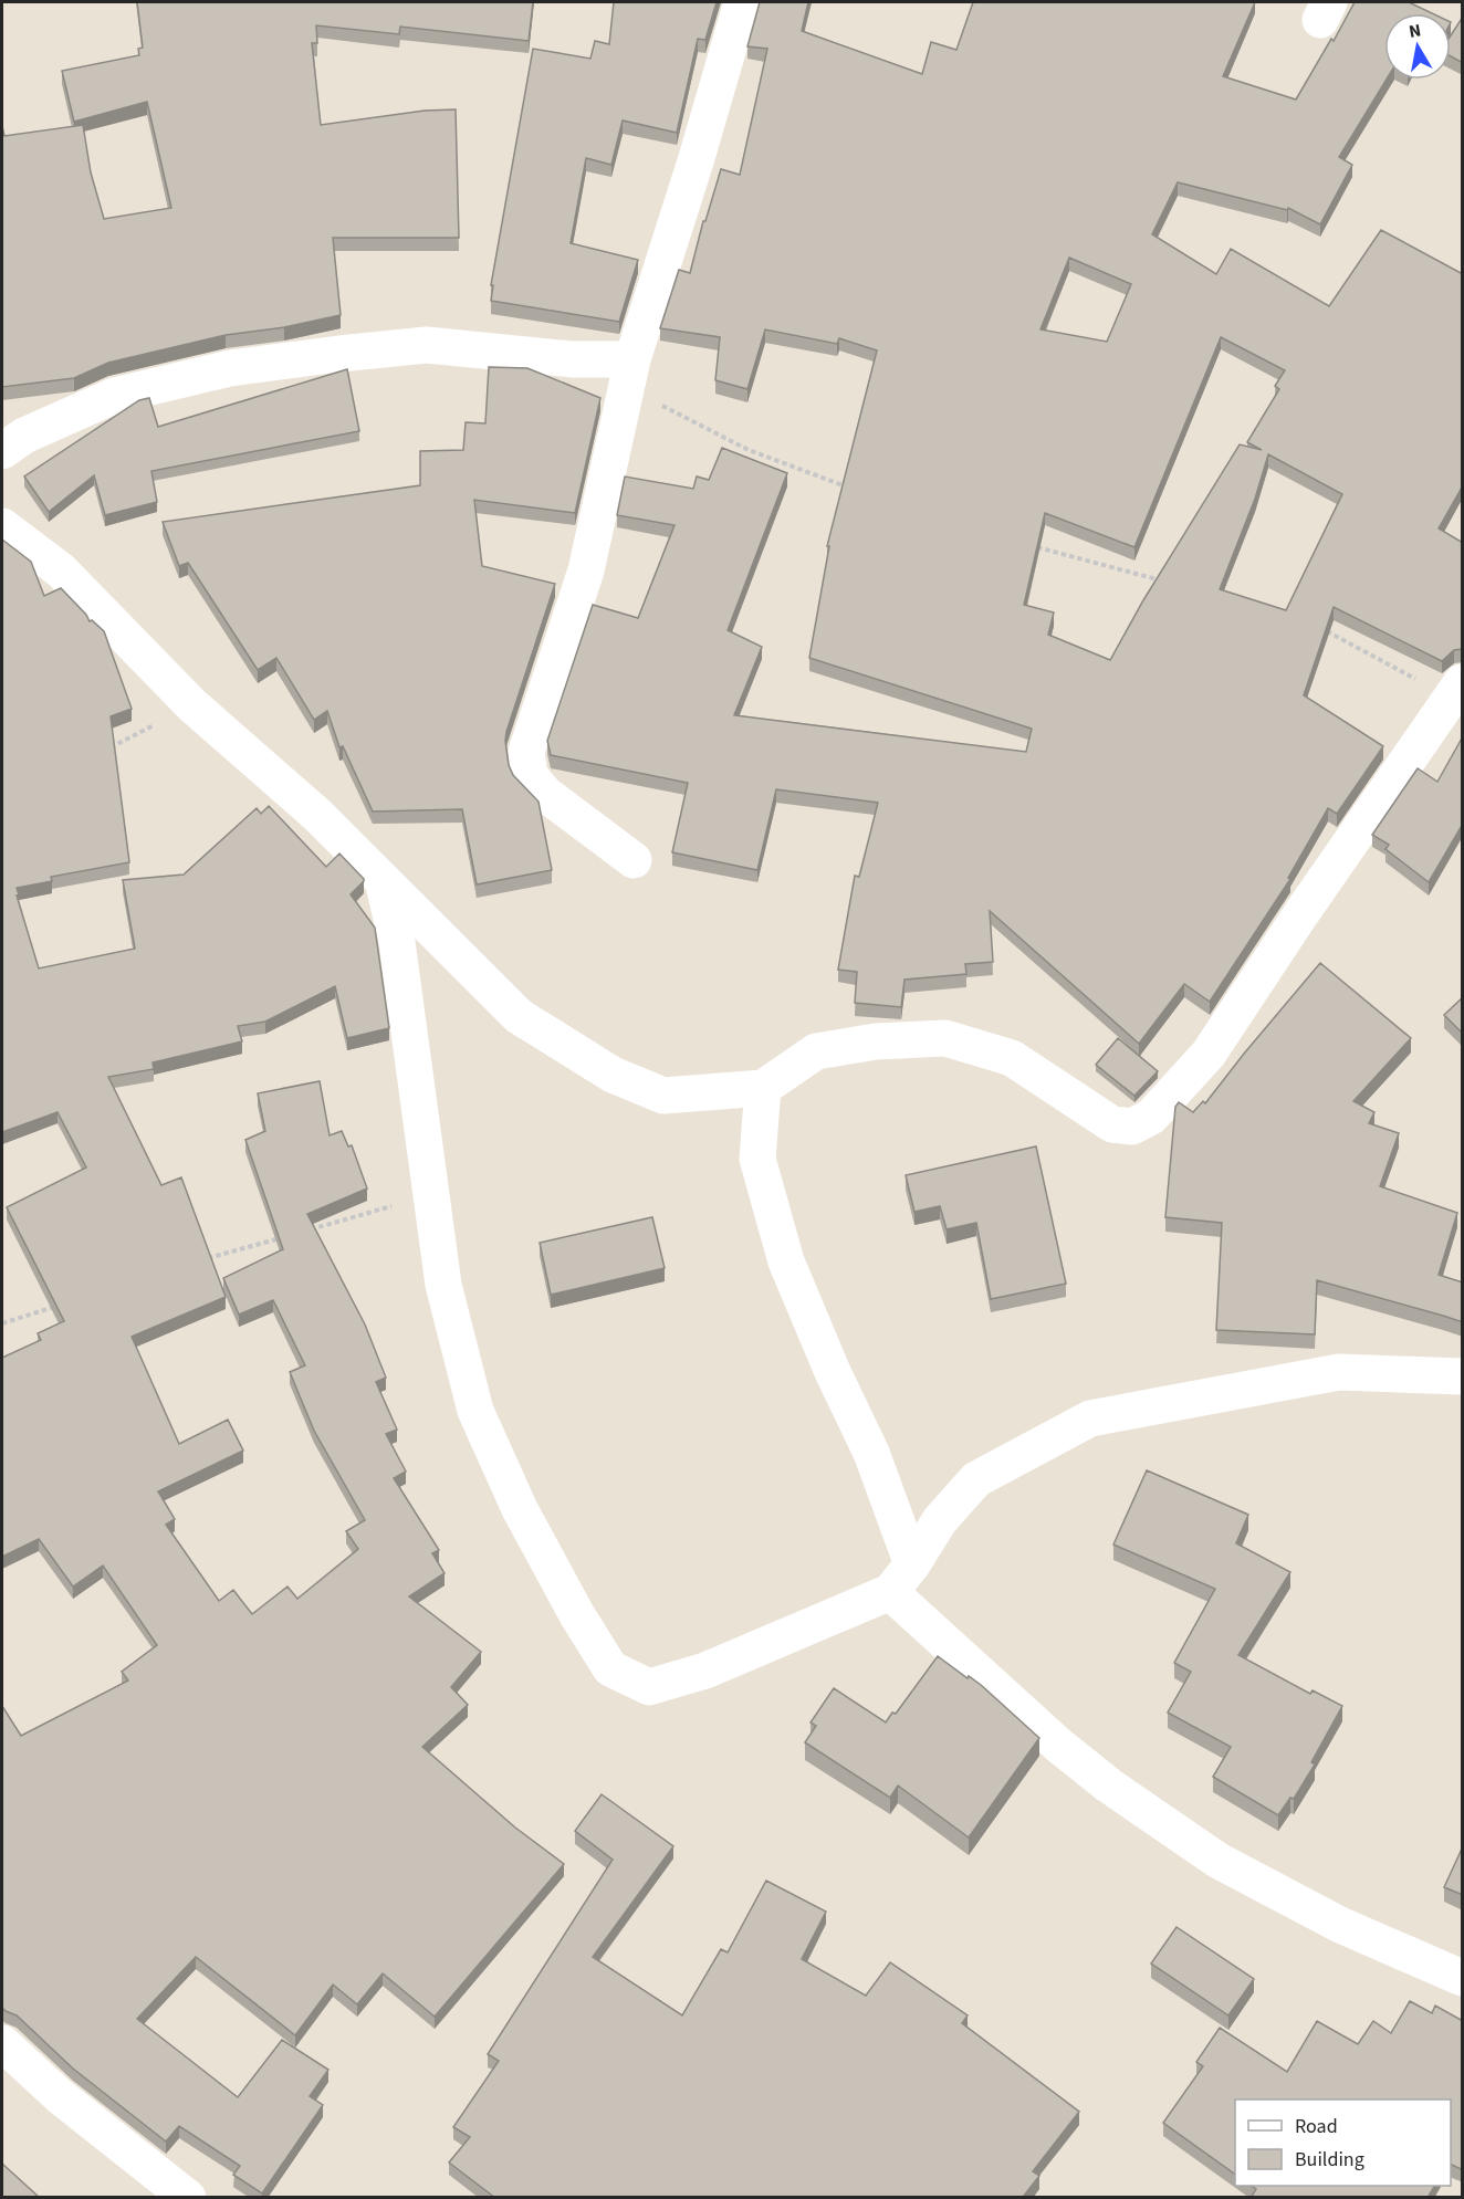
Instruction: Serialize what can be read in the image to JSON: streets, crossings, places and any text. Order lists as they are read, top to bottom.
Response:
{
  "legend": ["Road", "Building"],
  "north": "top"
}
